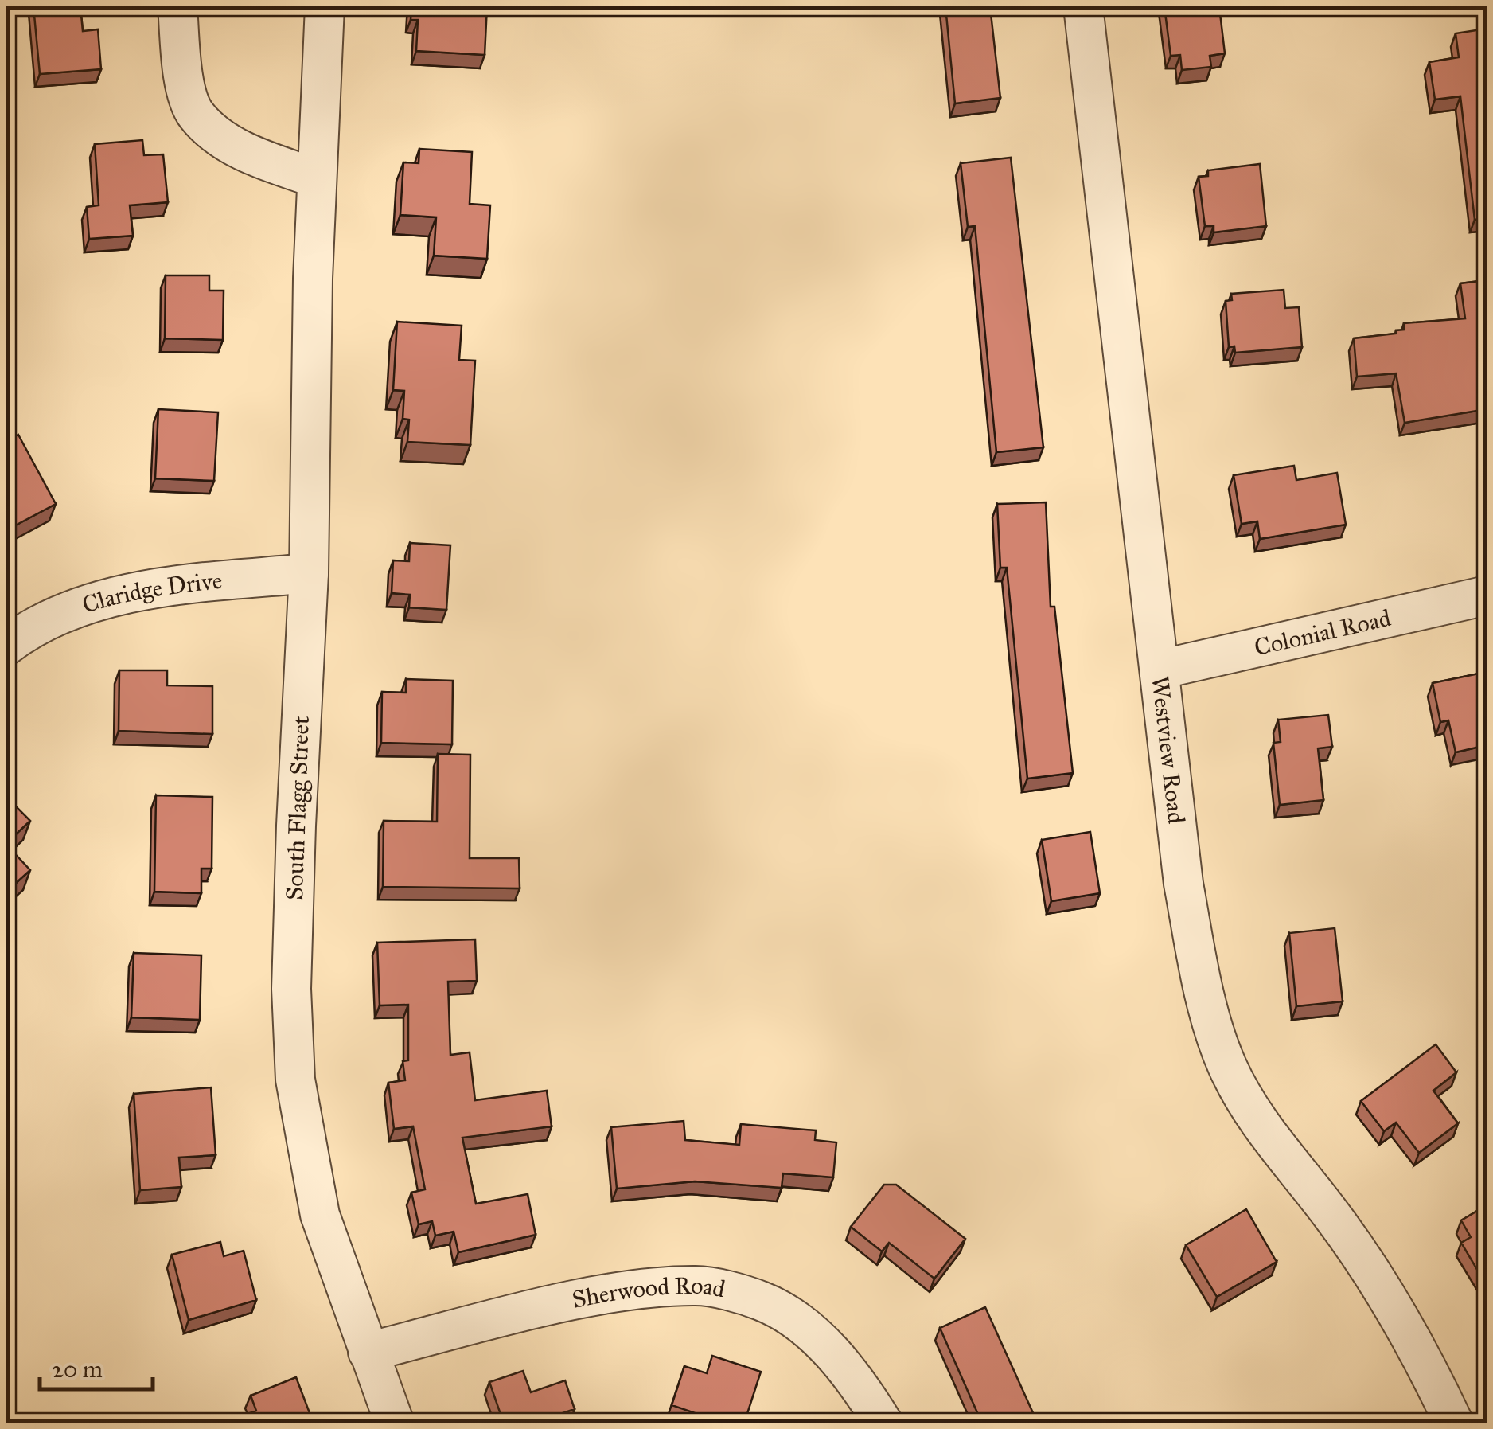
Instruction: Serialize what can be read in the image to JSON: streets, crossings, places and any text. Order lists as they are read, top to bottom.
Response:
{
  "streets": {
    "street": [
      "Claridge Drive",
      "Colonial Road",
      "Westview Road",
      "South Flagg Street",
      "Sherwood Road"
    ]
  },
  "crossings": [
    ["Claridge Drive", "South Flagg Street"],
    ["Colonial Road", "Westview Road"],
    ["South Flagg Street", "Sherwood Road"]
  ],
  "scale_bar": "20 m"
}
